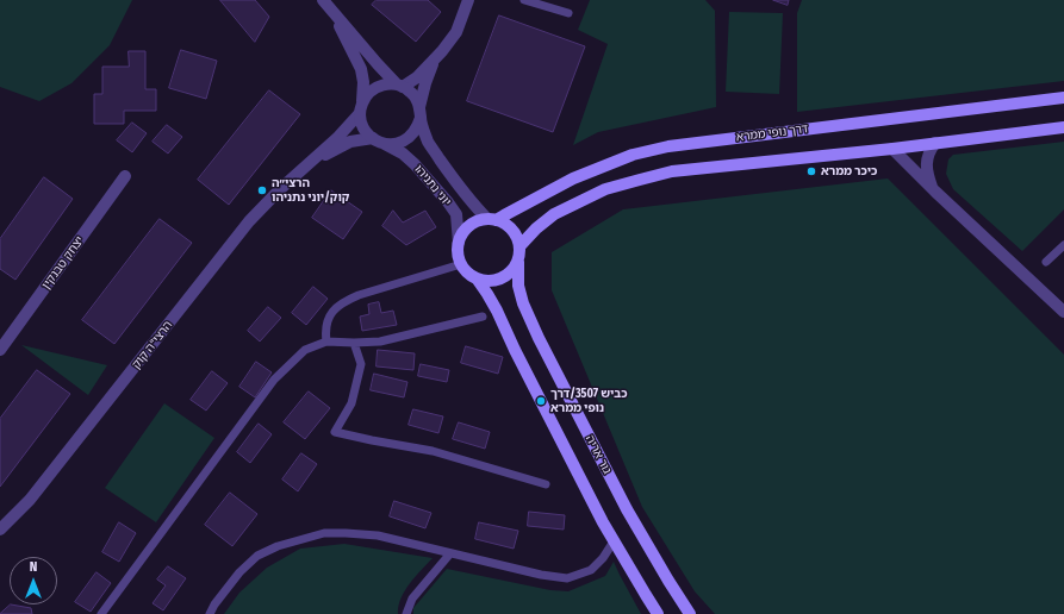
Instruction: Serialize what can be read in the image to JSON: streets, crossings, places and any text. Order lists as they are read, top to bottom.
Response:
{
  "streets": {
    "main road": ["דרך נופי ממרא", "גור אריה"],
    "street": ["יוני נתניהו", "יצחק טבנקין", "הרצי\"ה קוק"]
  },
  "crossings": [
    ["דרך נופי ממרא", "יוני נתניהו"],
    ["דרך נופי ממרא", "גור אריה"],
    ["יוני נתניהו", "הרצי\"ה קוק"],
    ["יוני נתניהו", "גור אריה"]
  ],
  "places": ["כיכר ממרא", "הרצי״ה קוק/יוני נתניהו", "כביש 3507/דרך נופי ממרא"],
  "north": "top"
}
